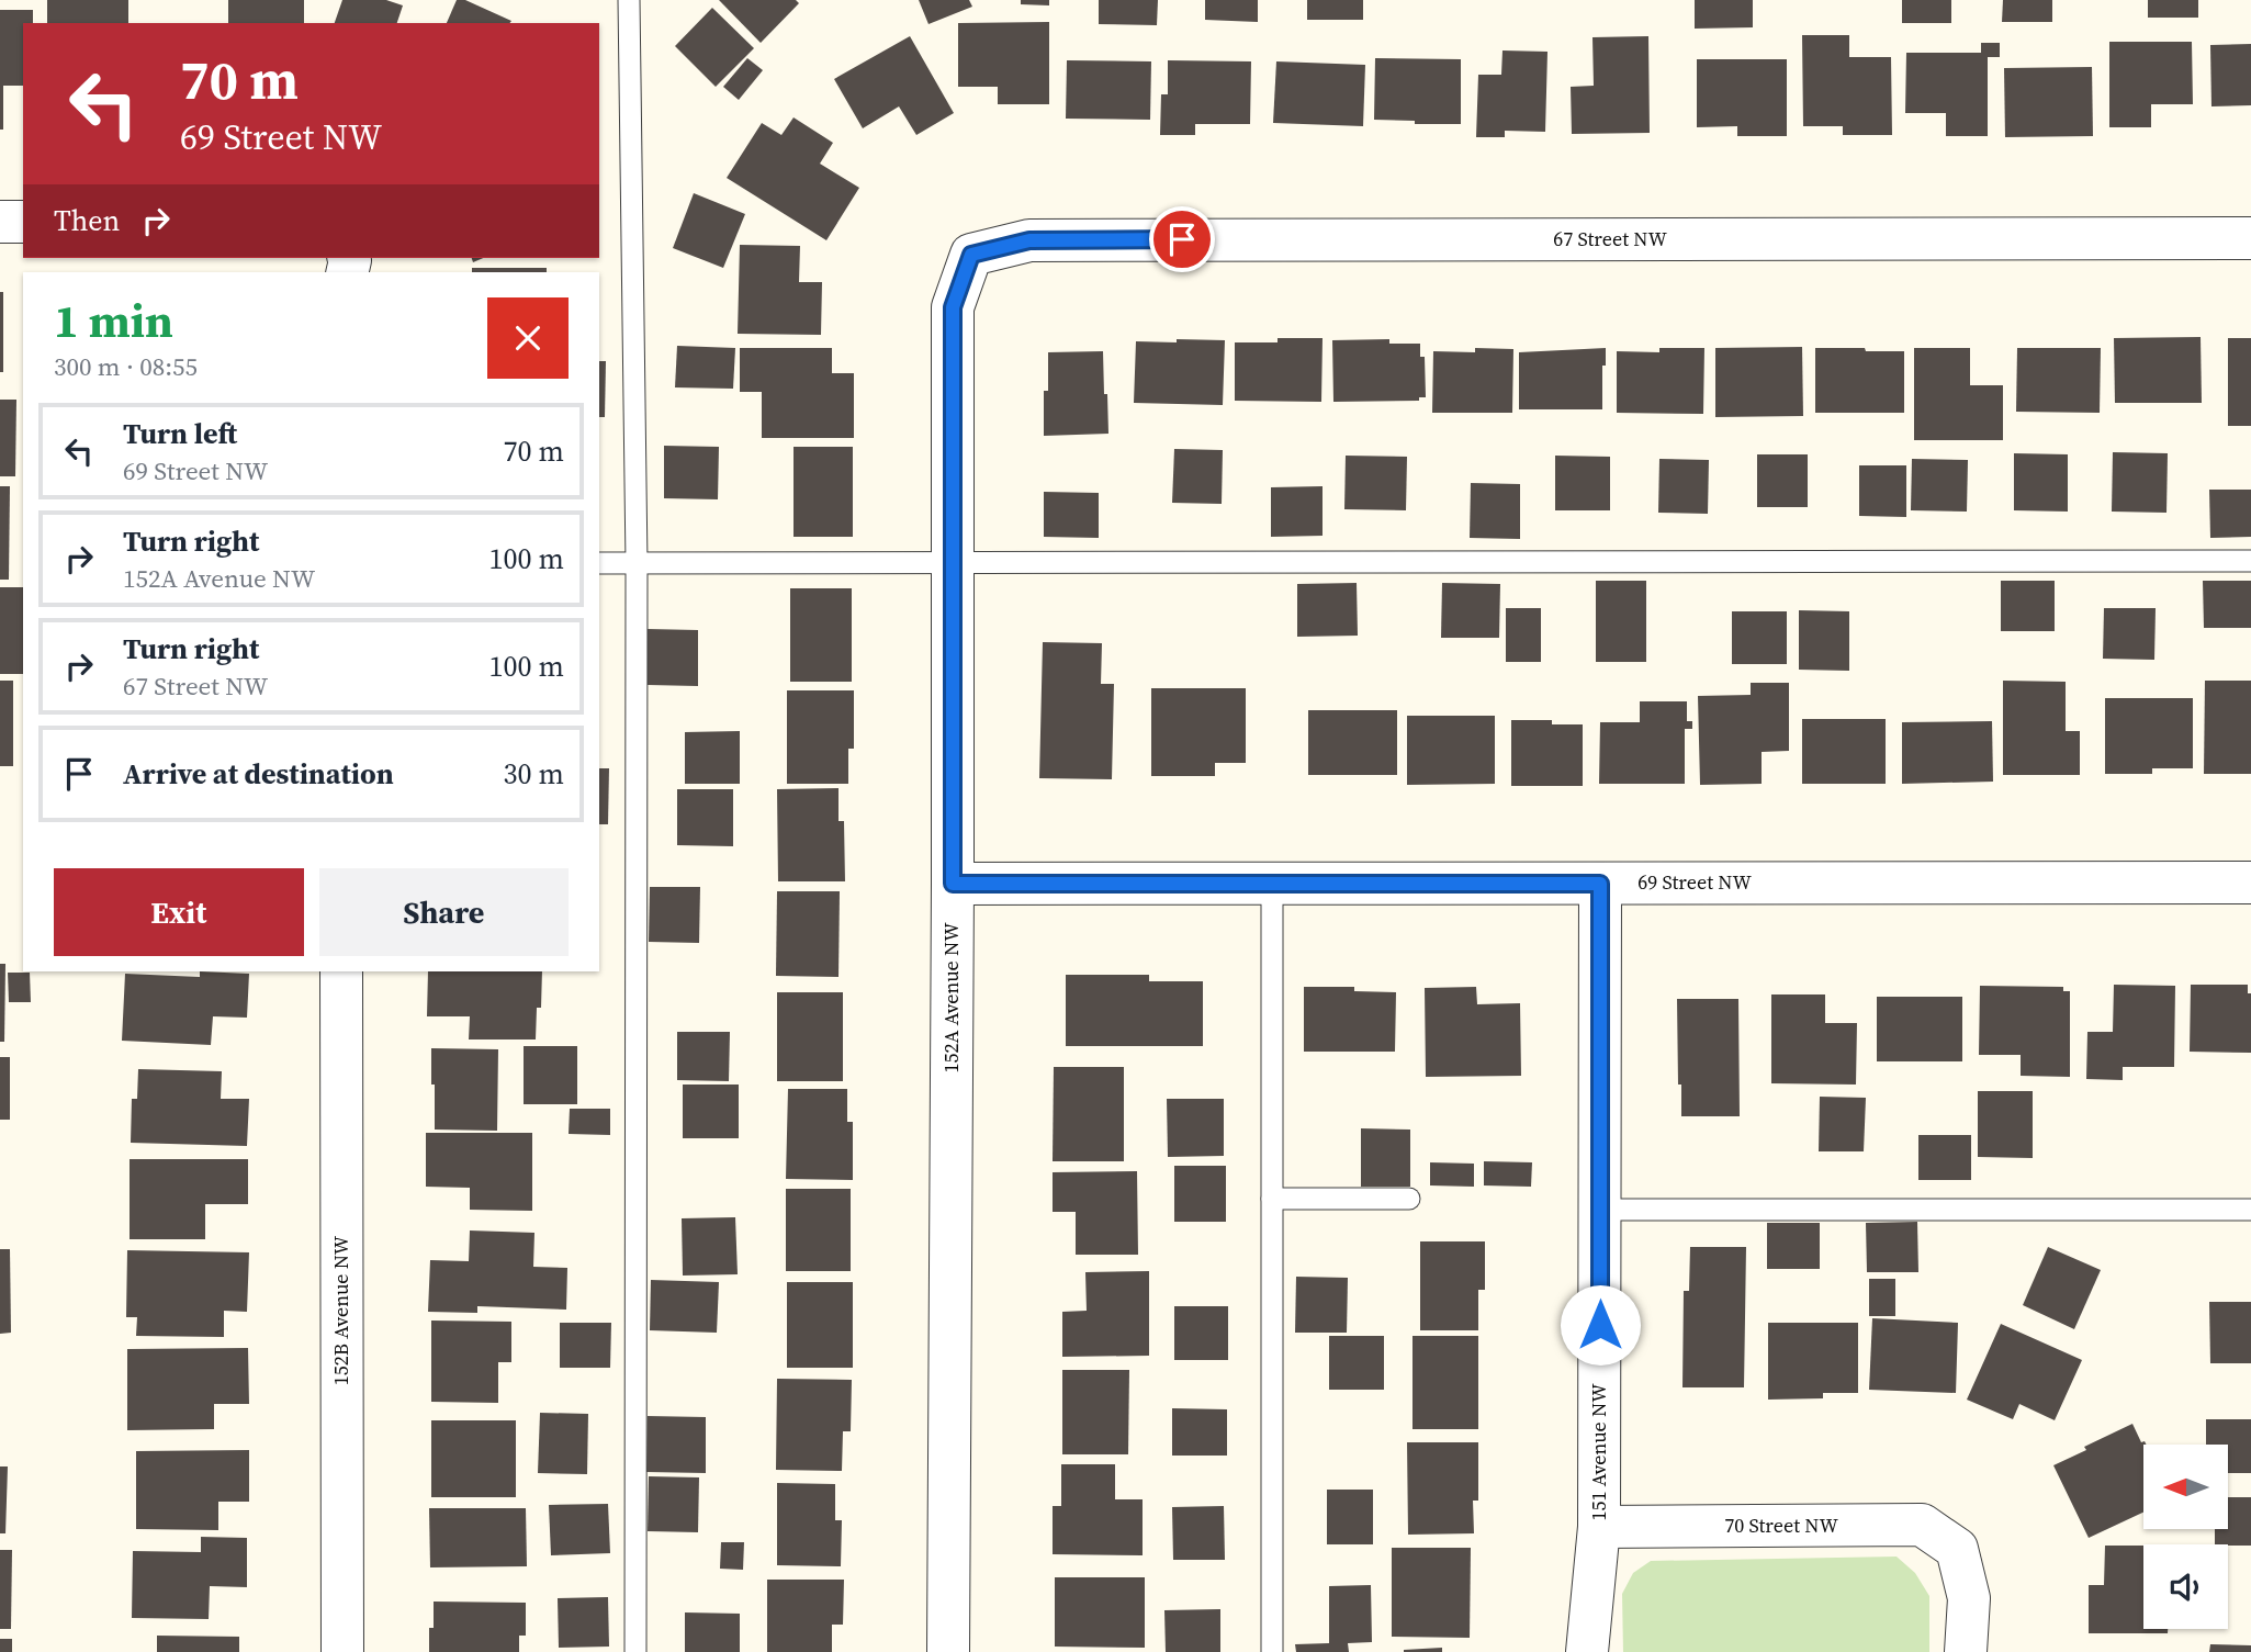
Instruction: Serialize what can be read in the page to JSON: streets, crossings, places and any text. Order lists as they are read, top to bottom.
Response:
{
  "streets": {
    "street": [
      "67 Street NW",
      "69 Street NW",
      "152A Avenue NW",
      "152B Avenue NW",
      "151 Avenue NW",
      "70 Street NW"
    ]
  },
  "crossings": [
    ["67 Street NW", "152A Avenue NW"],
    ["69 Street NW", "152A Avenue NW"],
    ["69 Street NW", "151 Avenue NW"],
    ["151 Avenue NW", "70 Street NW"]
  ],
  "north": "left",
  "page": {
    "turn": ["70 m", "69 Street NW"],
    "then": "Then",
    "heading": ["1 min", "300 m · 08:55"],
    "list": [
      {
        "name": "Turn left",
        "note": "69 Street NW",
        "value": "70 m"
      },
      {
        "name": "Turn right",
        "note": "152A Avenue NW",
        "value": "100 m"
      },
      {
        "name": "Turn right",
        "note": "67 Street NW",
        "value": "100 m"
      },
      {
        "name": "Arrive at destination",
        "value": "30 m"
      }
    ],
    "buttons": ["Exit", "Share"]
  }
}
